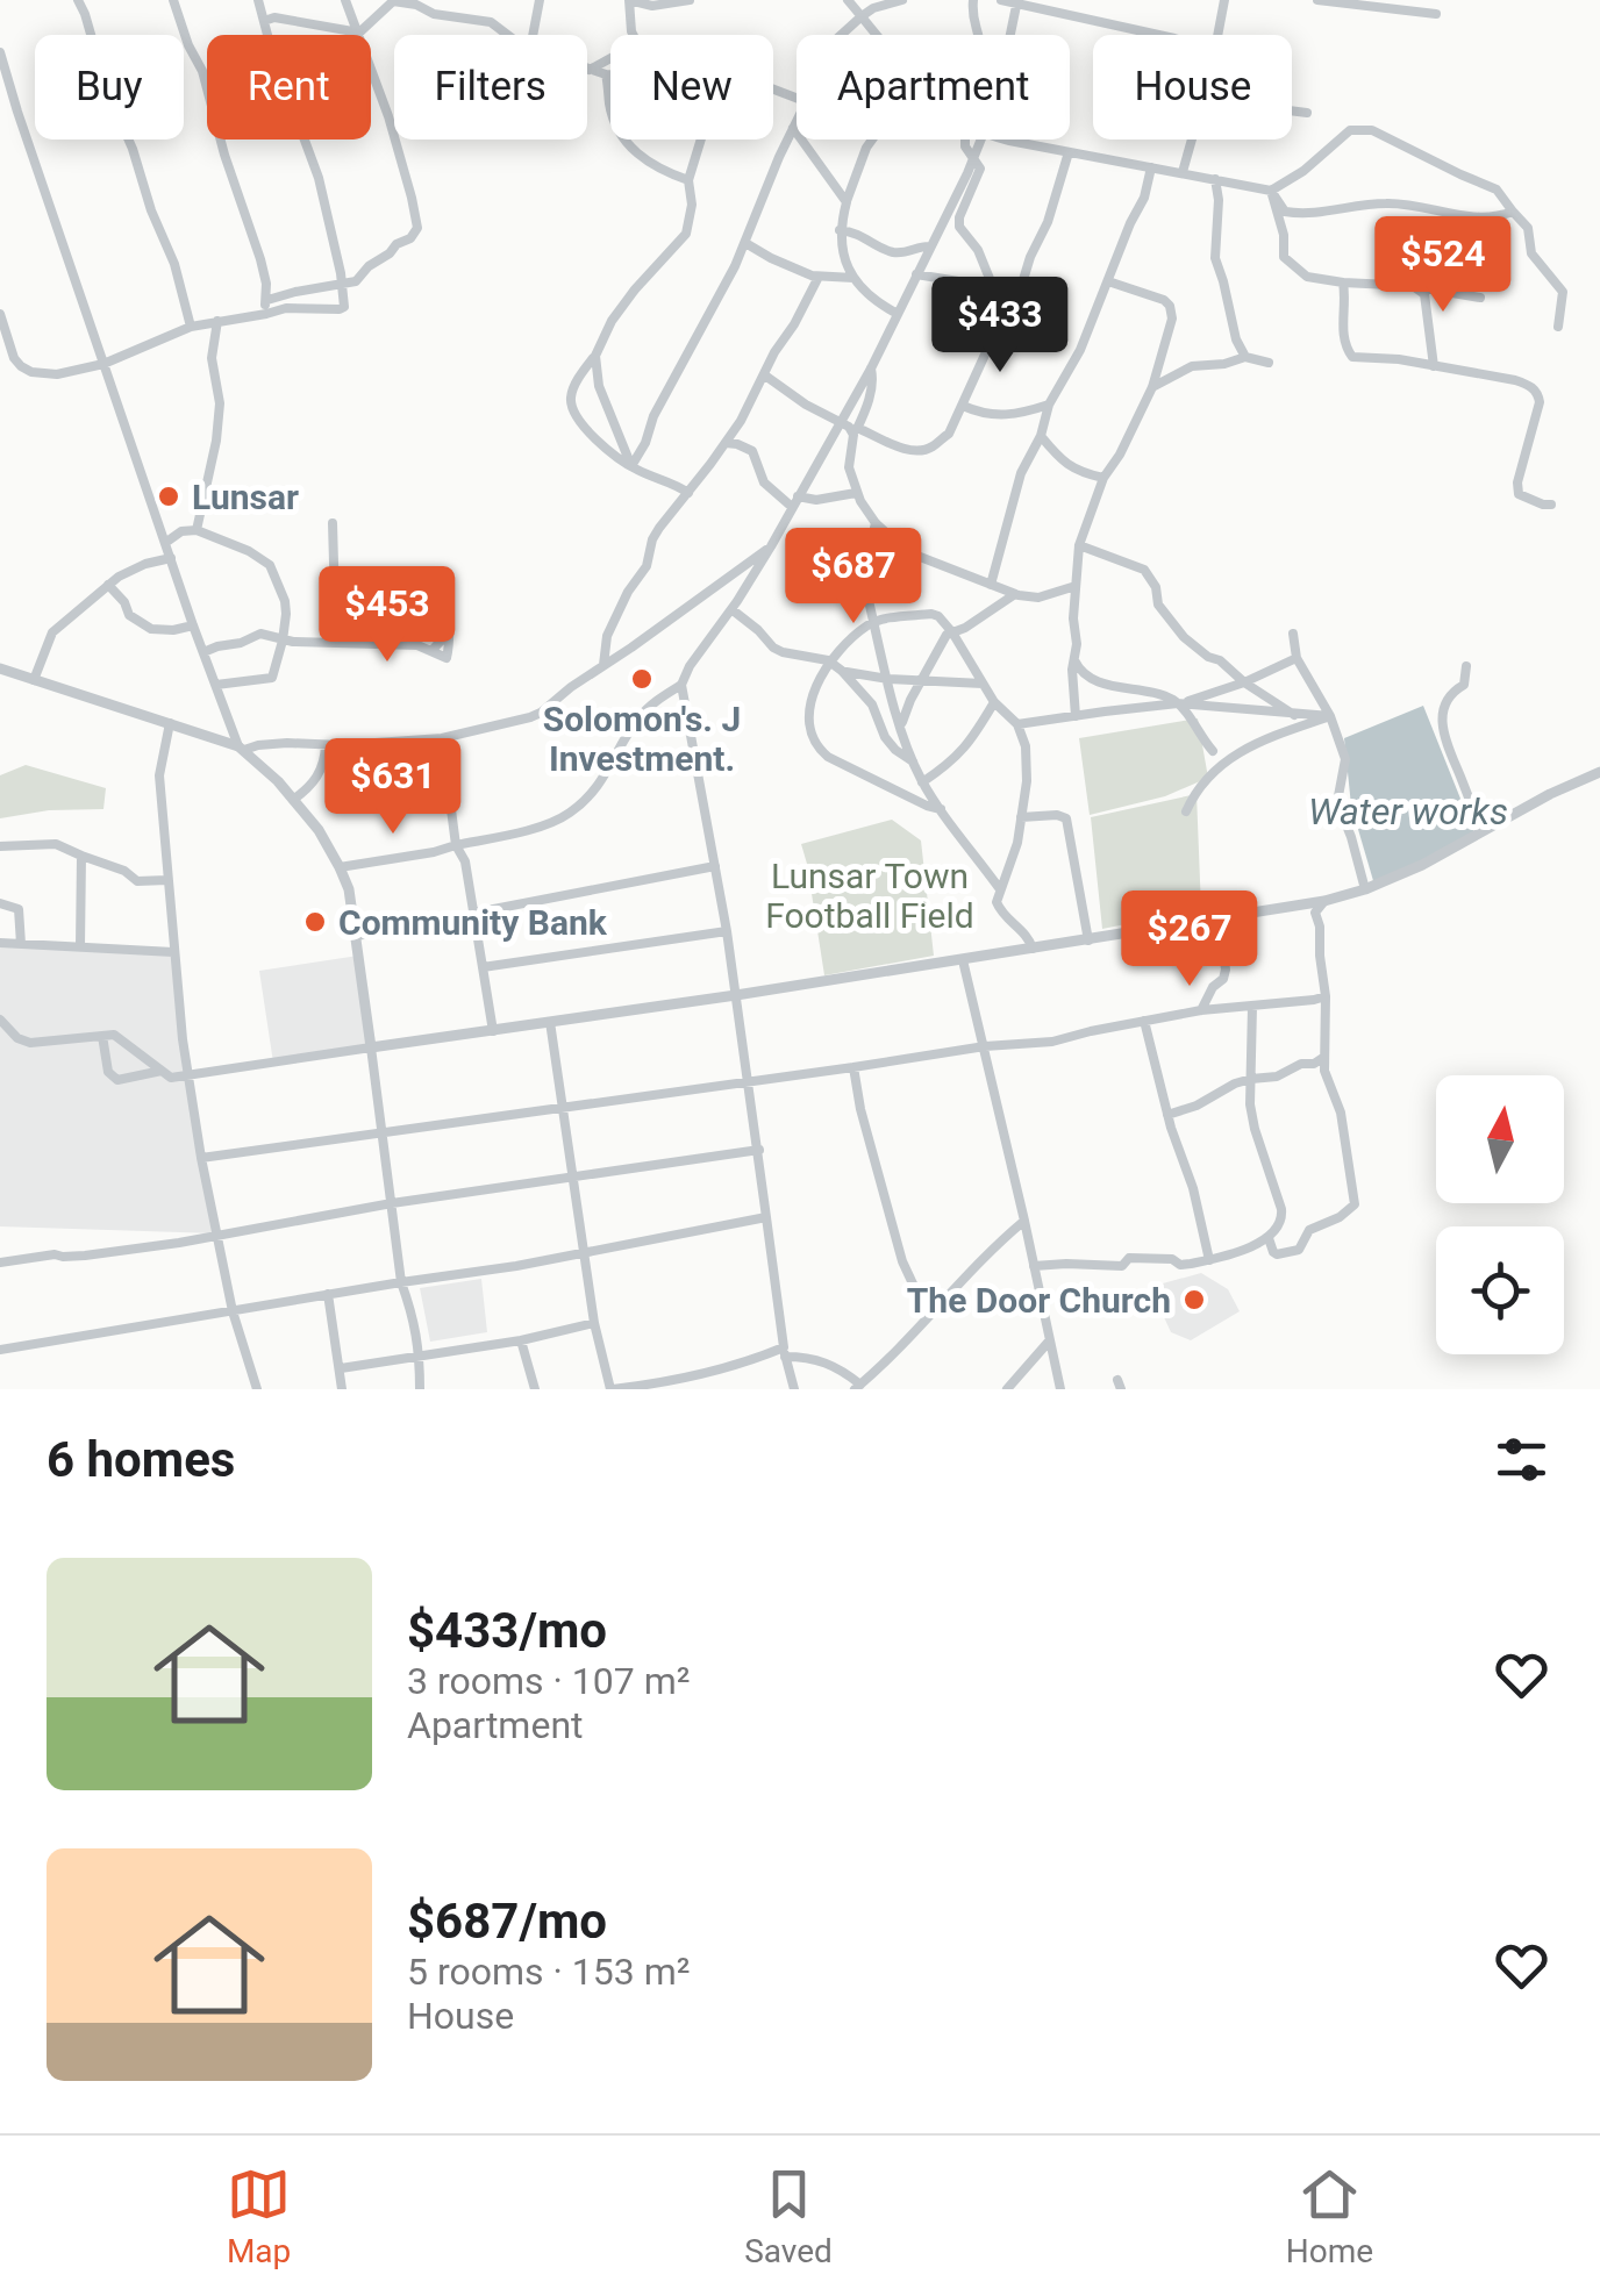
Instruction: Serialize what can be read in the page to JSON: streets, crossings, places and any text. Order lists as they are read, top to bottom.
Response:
{
  "water": ["Water works"],
  "parks": ["Lunsar Town Football Field"],
  "places": [
    "Lunsar",
    "Solomon's. J Investment.",
    "Community Bank",
    "The Door Church"
  ],
  "north": "top",
  "page": {
    "chip": [
      "Buy",
      "Rent",
      "Filters",
      "New",
      "Apartment",
      "House"
    ],
    "price": [
      "$524",
      "$433",
      "$687",
      "$453",
      "$631",
      "$267"
    ],
    "heading": "6 homes",
    "list": [
      {
        "name": "$433/mo",
        "note": "3 rooms · 107 m² · Apartment"
      },
      {
        "name": "$687/mo",
        "note": "5 rooms · 153 m² · House"
      }
    ],
    "tabs": ["Map", "Saved", "Home"]
  }
}
